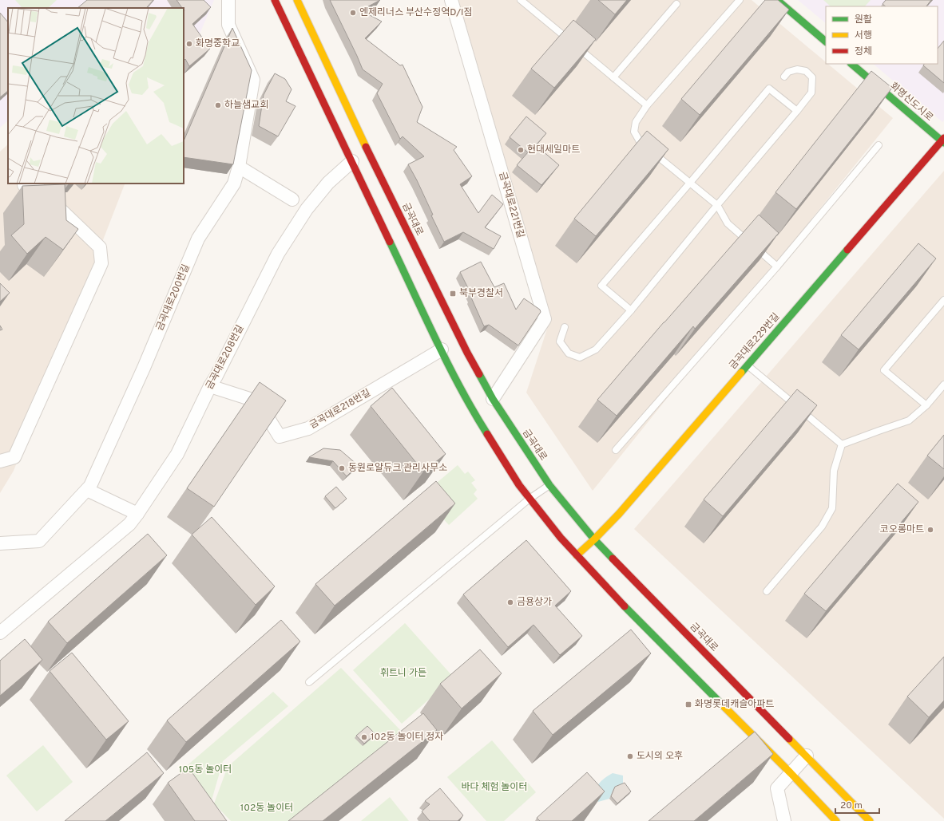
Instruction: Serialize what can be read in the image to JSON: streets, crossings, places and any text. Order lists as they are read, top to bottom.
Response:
{
  "streets": {
    "main road": ["화명신도시로", "금곡대로", "금곡대로229번길"],
    "street": [
      "금곡대로221번길",
      "금곡대로200번길",
      "금곡대로208번길",
      "금곡대로218번길"
    ]
  },
  "crossings": [
    ["화명신도시로", "금곡대로229번길"],
    ["금곡대로221번길", "금곡대로"],
    ["금곡대로", "금곡대로229번길"],
    ["금곡대로208번길", "금곡대로218번길"]
  ],
  "parks": [
    "휘트니 가든",
    "105동 놀이터",
    "바다 체험 놀이터",
    "102동 놀이터"
  ],
  "places": {
    "other": [
      "엔제리너스 부산수정역D/I점",
      "화명중학교",
      "하늘샘교회",
      "현대세일마트",
      "동원로얄듀크 관리사무소",
      "코오롱마트",
      "금용상가",
      "102동 놀이터 정자",
      "도시의 오후"
    ],
    "transit": ["북부경찰서", "화명롯데캐슬아파트"]
  },
  "legend": ["원활", "서행", "정체"],
  "scale_bar": "20 m"
}
